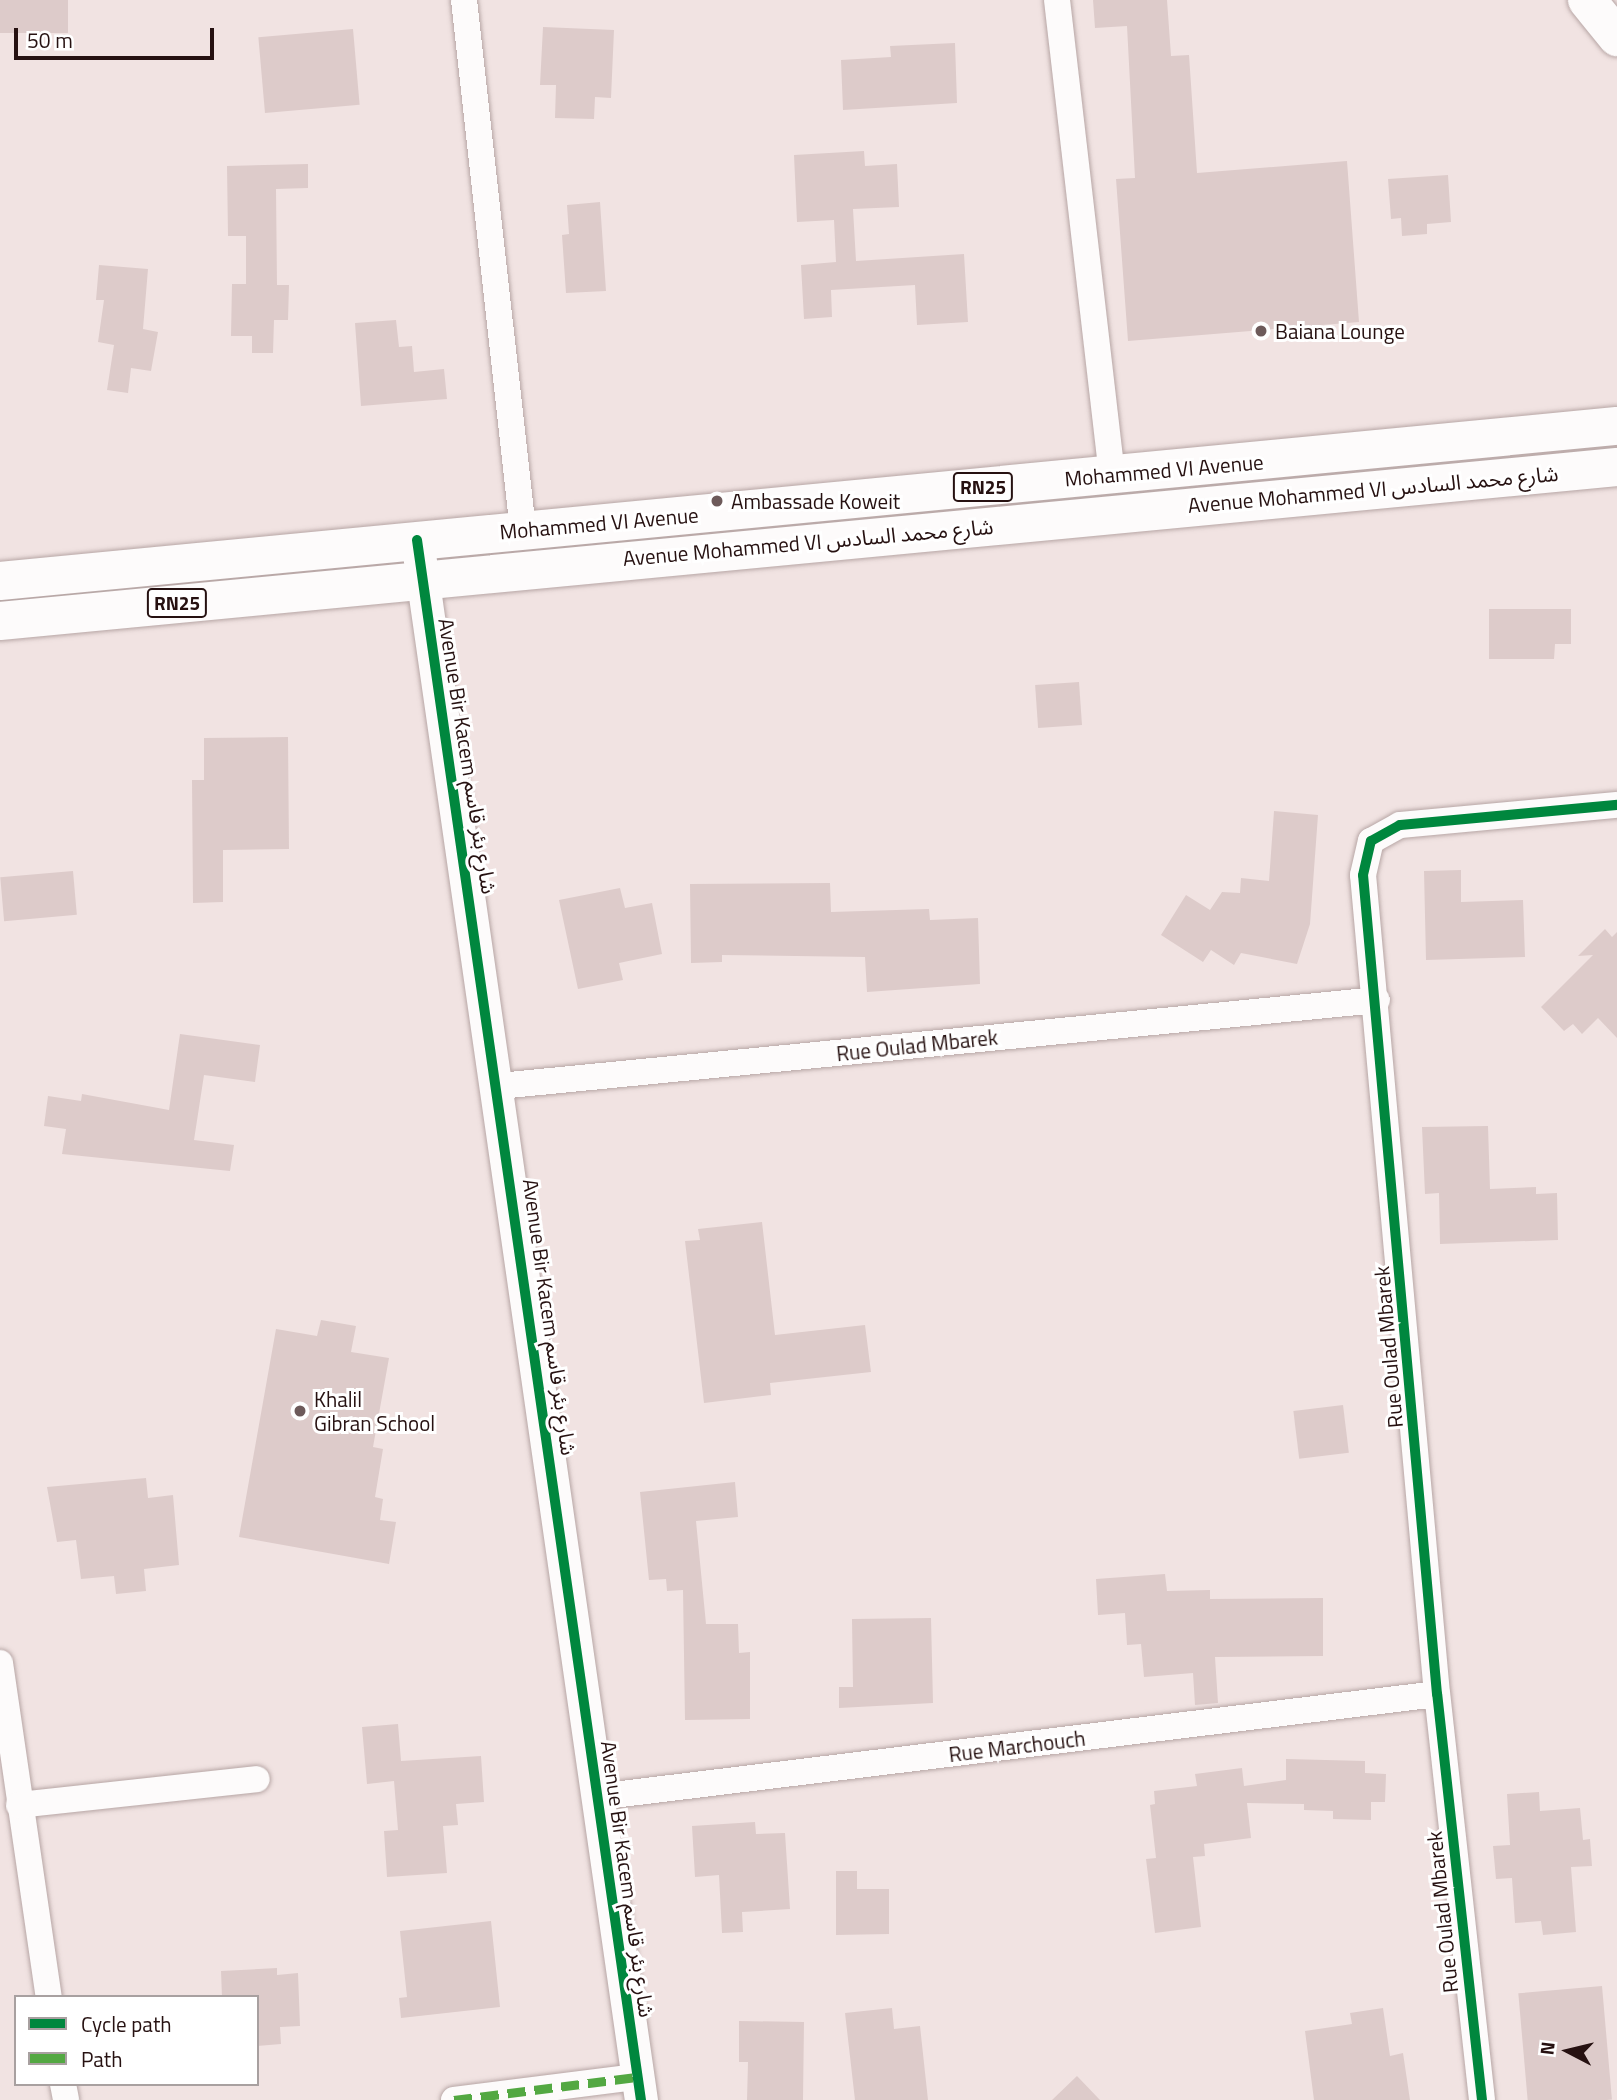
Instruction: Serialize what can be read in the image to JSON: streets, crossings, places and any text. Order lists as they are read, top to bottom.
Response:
{
  "streets": {
    "main road": ["Mohammed VI Avenue", "RN25", "Avenue Mohammed VI شارع محمد السادس"],
    "street": ["Avenue Bir Kacem شارع بئر قاسم", "Rue Oulad Mbarek", "Rue Marchouch"]
  },
  "crossings": [
    ["Mohammed VI Avenue", "Avenue Bir Kacem شارع بئر قاسم"],
    ["Avenue Mohammed VI شارع محمد السادس", "Avenue Bir Kacem شارع بئر قاسم"],
    ["Avenue Bir Kacem شارع بئر قاسم", "Rue Oulad Mbarek"],
    ["Avenue Bir Kacem شارع بئر قاسم", "Rue Marchouch"],
    ["Rue Oulad Mbarek", "Rue Marchouch"]
  ],
  "places": ["Baiana Lounge", "Ambassade Koweit", "Khalil Gibran School"],
  "legend": ["Cycle path", "Path"],
  "scale_bar": "50 m",
  "north": "left"
}
